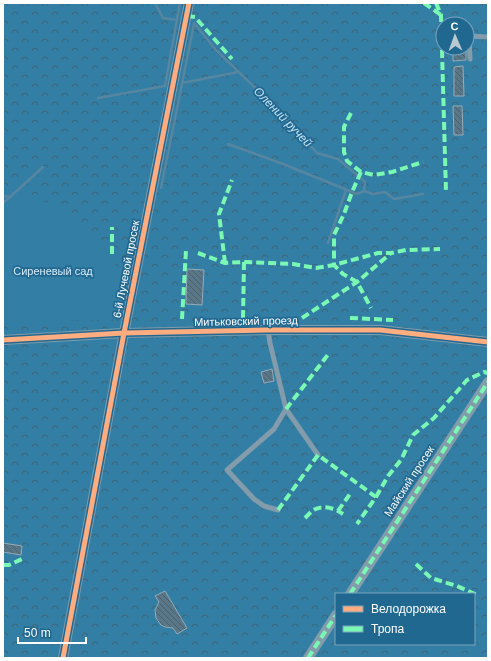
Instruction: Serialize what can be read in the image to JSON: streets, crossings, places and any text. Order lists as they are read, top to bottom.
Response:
{
  "streets": {
    "street": ["6-й Лучевой просек", "Митьковский проезд", "Майский просек"]
  },
  "crossings": [
    ["6-й Лучевой просек", "Митьковский проезд"]
  ],
  "water": ["Олений ручей"],
  "parks": ["Сиреневый сад"],
  "legend": ["Велодорожка", "Тропа"],
  "scale_bar": "50 m",
  "north": "top"
}
